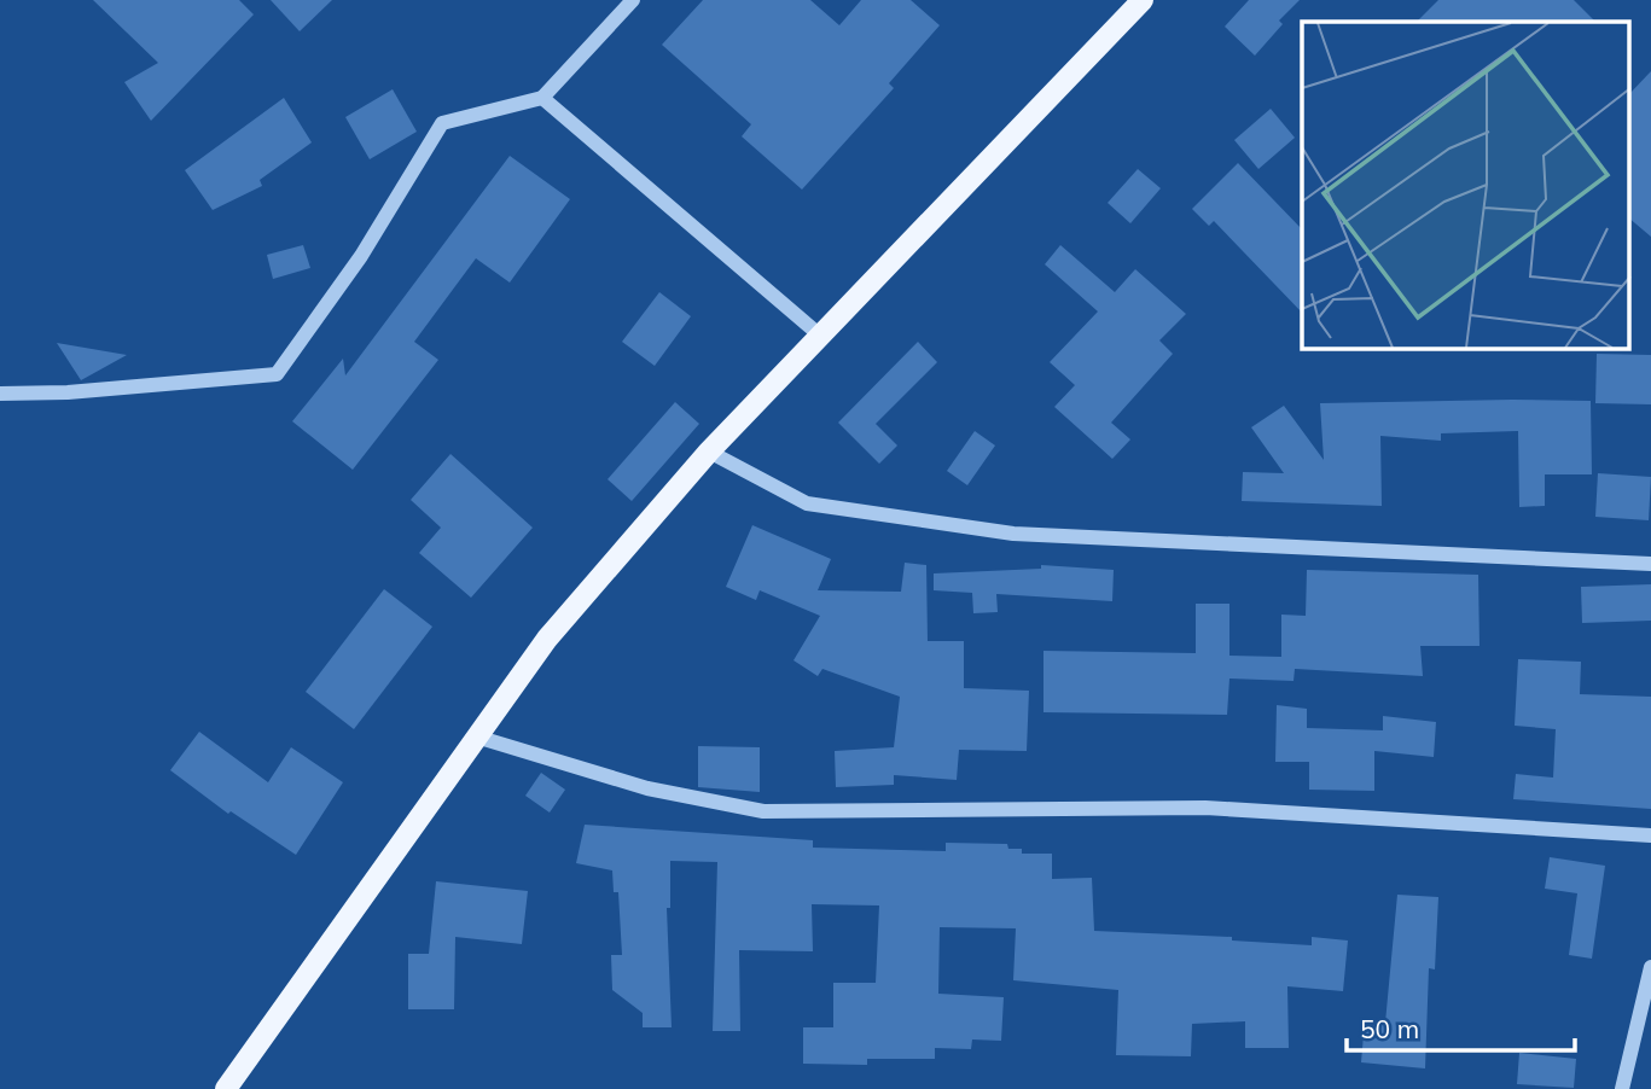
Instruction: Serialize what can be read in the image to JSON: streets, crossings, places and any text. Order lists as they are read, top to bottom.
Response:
{
  "scale_bar": "50 m"
}
